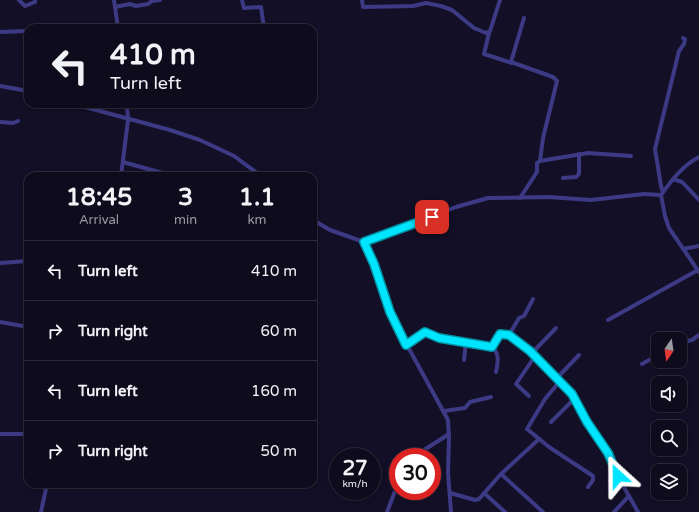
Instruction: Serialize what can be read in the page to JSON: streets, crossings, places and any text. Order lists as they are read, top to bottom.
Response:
{
  "north": "bottom",
  "page": {
    "turn": ["410 m", "Turn left"],
    "eta": [
      "18:45",
      "Arrival",
      "3",
      "min",
      "1.1",
      "km"
    ],
    "list": [
      {
        "name": "Turn left",
        "value": "410 m"
      },
      {
        "name": "Turn right",
        "value": "60 m"
      },
      {
        "name": "Turn left",
        "value": "160 m"
      },
      {
        "name": "Turn right",
        "value": "50 m"
      }
    ],
    "speed": "27 km/h",
    "limit": "30"
  }
}
